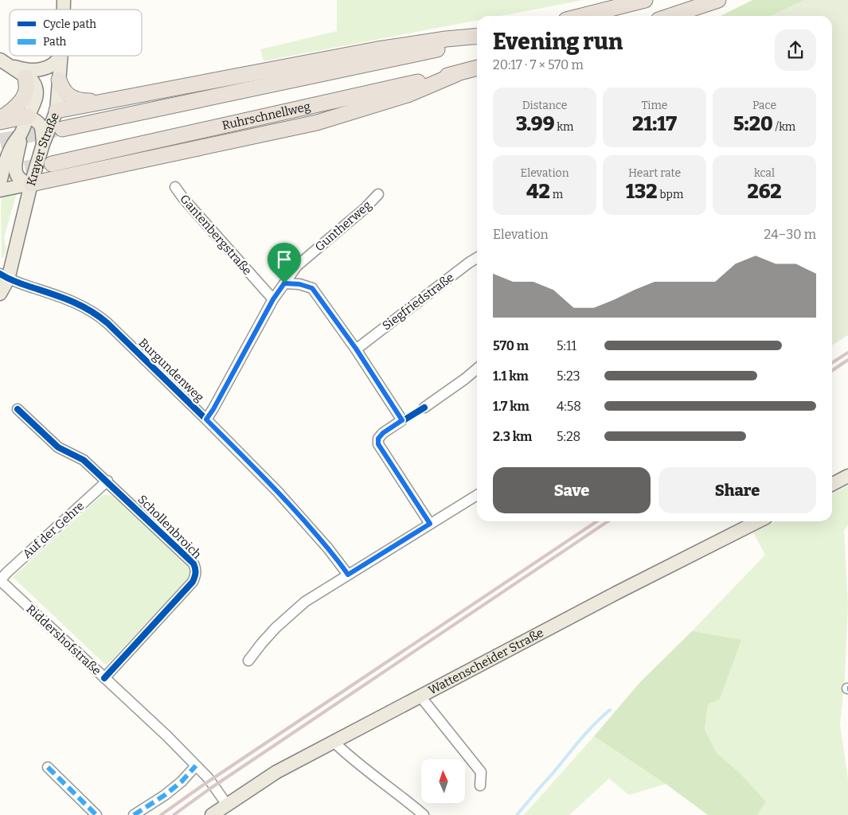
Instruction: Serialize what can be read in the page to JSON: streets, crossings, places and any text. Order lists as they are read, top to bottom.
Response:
{
  "streets": {
    "highway": ["Ruhrschnellweg"],
    "main road": ["Krayer Straße", "Wattenscheider Straße"],
    "street": [
      "Guntherweg",
      "Gantenbergstraße",
      "Siegfriedstraße",
      "Burgundenweg",
      "Schollenbroich",
      "Auf der Gehre",
      "Riddershofstraße"
    ]
  },
  "crossings": [
    ["Krayer Straße", "Burgundenweg"],
    ["Guntherweg", "Gantenbergstraße"],
    ["Guntherweg", "Burgundenweg"],
    ["Schollenbroich", "Auf der Gehre"],
    ["Schollenbroich", "Riddershofstraße"],
    ["Auf der Gehre", "Riddershofstraße"],
    ["Riddershofstraße", "Wattenscheider Straße"]
  ],
  "legend": ["Cycle path", "Path"],
  "north": "top",
  "page": {
    "heading": ["Evening run", "20:17 · 7 × 570 m"],
    "stats": [
      ["Distance", "3.99 km"],
      ["Time", "21:17"],
      ["Pace", "5:20 /km"],
      ["Elevation", "42 m"],
      ["Heart rate", "132 bpm"],
      ["kcal", "262"]
    ],
    "chart": ["Elevation", "24–30 m"],
    "list": [
      {
        "name": "570 m",
        "note": "5:11"
      },
      {
        "name": "1.1 km",
        "note": "5:23"
      },
      {
        "name": "1.7 km",
        "note": "4:58"
      },
      {
        "name": "2.3 km",
        "note": "5:28"
      }
    ],
    "buttons": ["Save", "Share"]
  }
}
